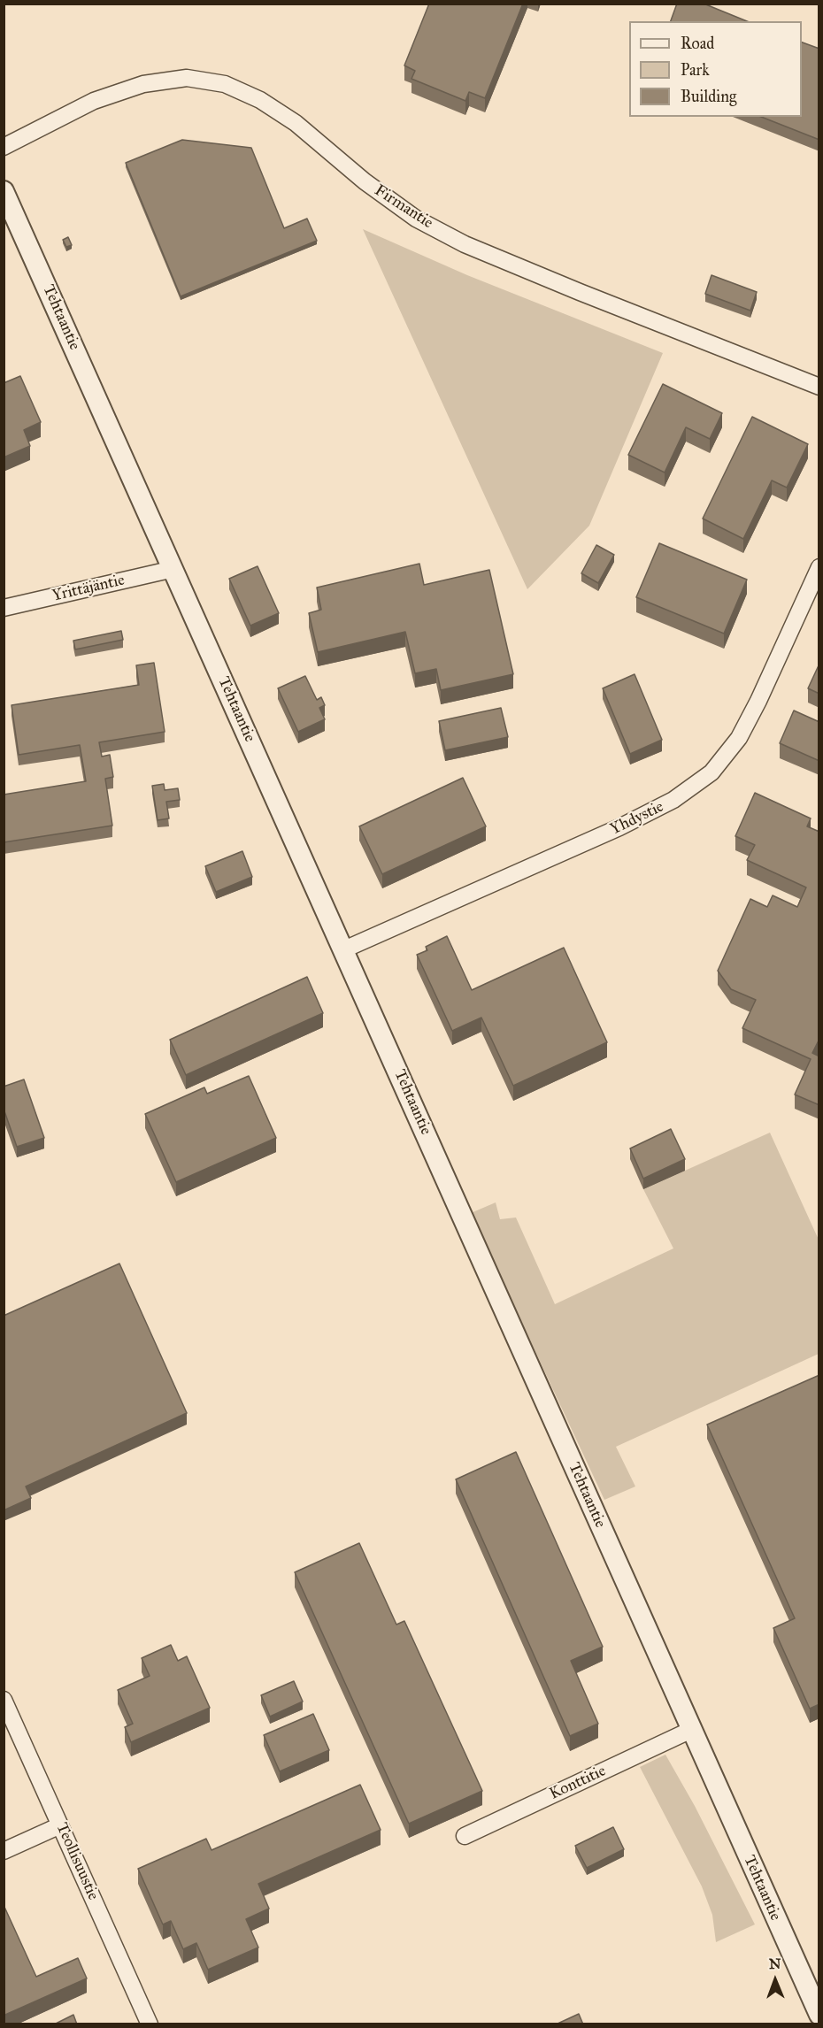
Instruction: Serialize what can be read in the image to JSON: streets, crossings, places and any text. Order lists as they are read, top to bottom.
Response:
{
  "streets": {
    "street": [
      "Firmantie",
      "Tehtaantie",
      "Yrittäjäntie",
      "Yhdystie",
      "Konttitie",
      "Teollisuustie"
    ]
  },
  "crossings": [
    ["Tehtaantie", "Yrittäjäntie"],
    ["Tehtaantie", "Yhdystie"],
    ["Tehtaantie", "Konttitie"]
  ],
  "legend": ["Road", "Park", "Building"],
  "north": "top"
}
